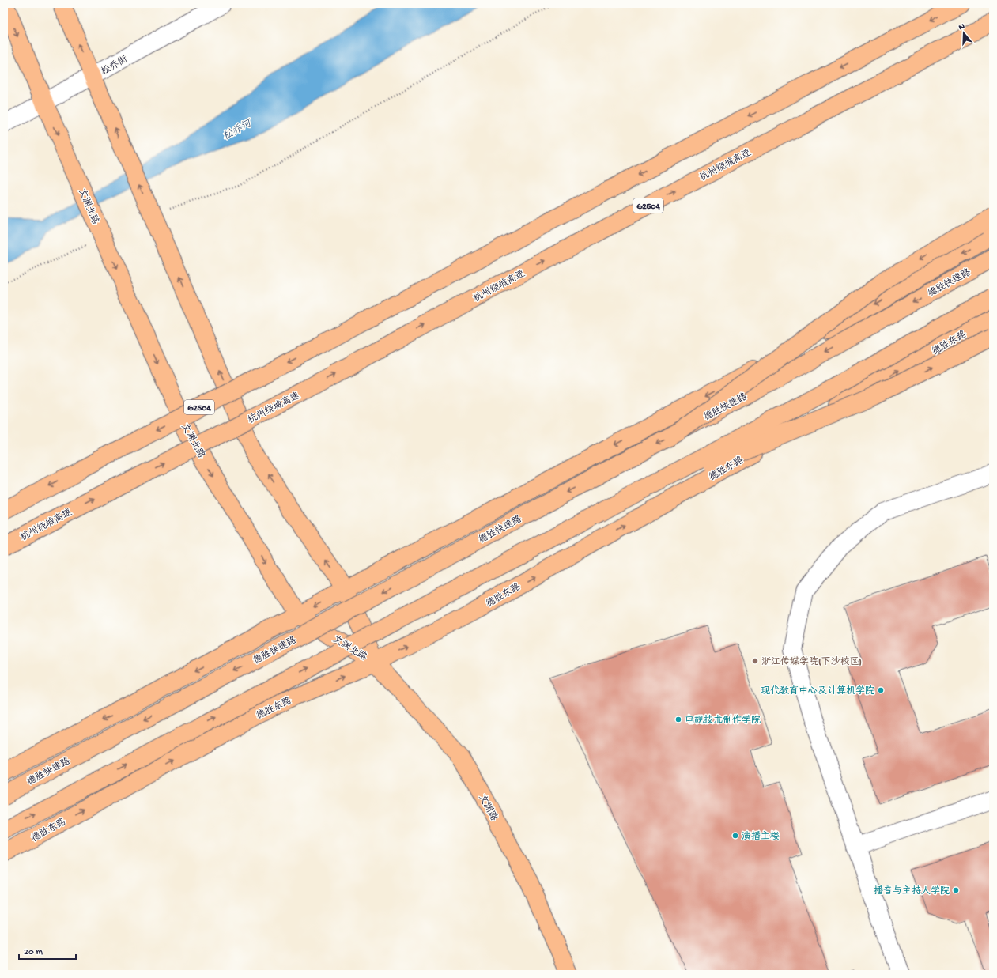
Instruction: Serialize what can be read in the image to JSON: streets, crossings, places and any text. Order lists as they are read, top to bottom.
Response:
{
  "streets": {
    "main road": [
      "杭州绕城高速",
      "G2504",
      "文渊北路",
      "德胜快速路",
      "德胜东路",
      "文渊路"
    ],
    "street": ["松乔街"]
  },
  "crossings": [
    ["松乔街", "文渊北路"],
    ["文渊北路", "德胜东路"],
    ["文渊北路", "文渊路"],
    ["德胜东路", "文渊路"]
  ],
  "water": ["松乔河"],
  "places": [
    "浙江传媒学院(下沙校区)",
    "现代教育中心及计算机学院",
    "电视技术制作学院",
    "演播主楼",
    "播音与主持人学院"
  ],
  "scale_bar": "20 m",
  "north": "top"
}
